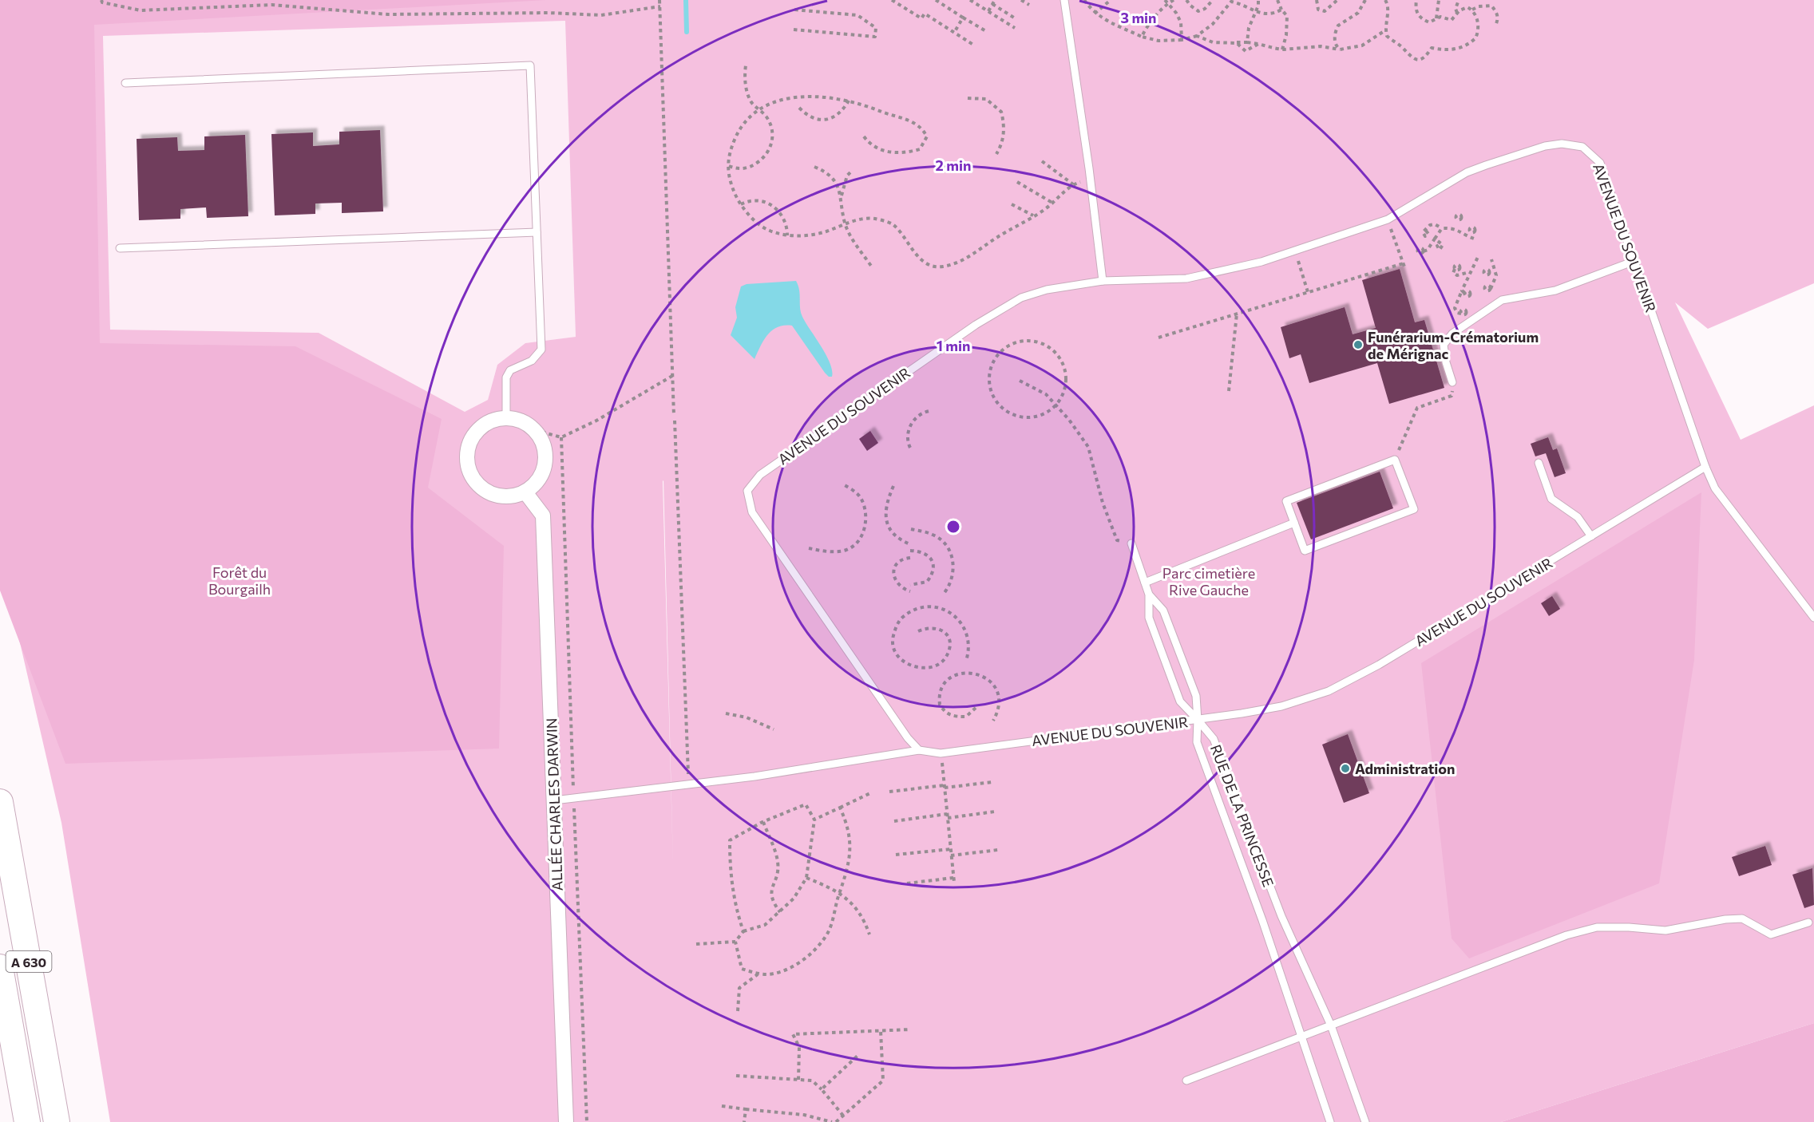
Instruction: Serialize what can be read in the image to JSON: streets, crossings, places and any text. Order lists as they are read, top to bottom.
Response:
{
  "streets": {
    "highway": ["A 630"],
    "street": ["ALLÉE CHARLES DARWIN"],
    "lane": ["AVENUE DU SOUVENIR", "RUE DE LA PRINCESSE"]
  },
  "crossings": [
    ["AVENUE DU SOUVENIR", "RUE DE LA PRINCESSE"]
  ],
  "parks": ["Forêt du Bourgailh", "Parc cimetière Rive Gauche"],
  "places": ["Funérarium-Crématorium de Mérignac", "Administration"],
  "rings": ["3 min", "2 min", "1 min"]
}
